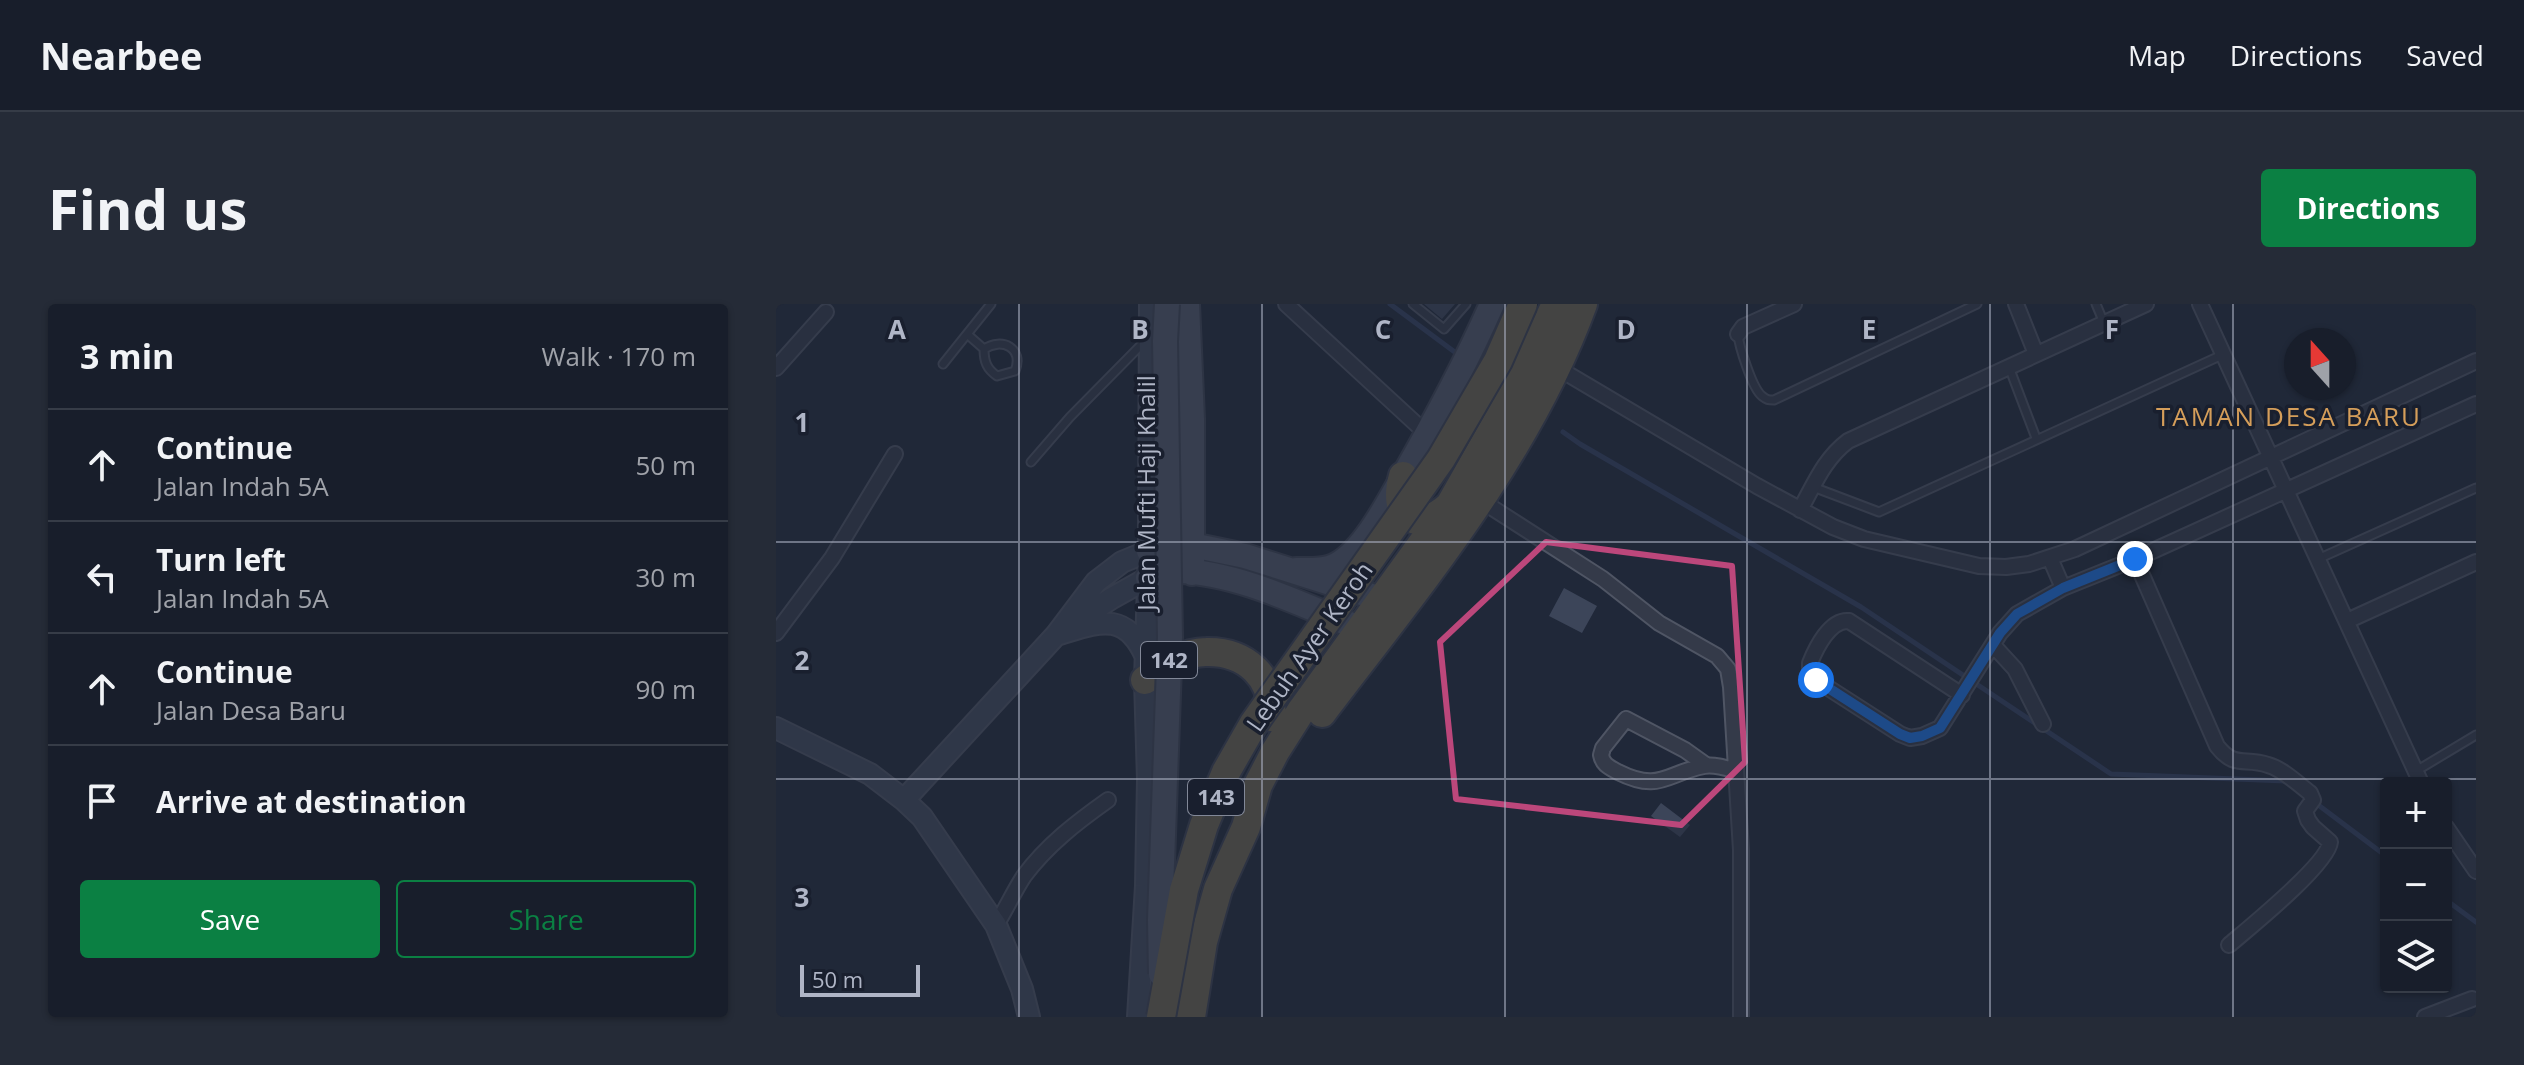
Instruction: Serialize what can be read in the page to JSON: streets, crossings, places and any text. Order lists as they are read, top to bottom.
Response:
{
  "streets": {
    "highway": ["Lebuh Ayer Keroh", "143"],
    "main road": ["Jalan Mufti Haji Khalil", "142"]
  },
  "crossings": [
    ["Lebuh Ayer Keroh", "142"],
    ["Lebuh Ayer Keroh", "143"]
  ],
  "districts": ["TAMAN DESA BARU"],
  "scale_bar": "50 m",
  "north": "top",
  "page": {
    "header": "Nearbee",
    "nav": ["Map", "Directions", "Saved"],
    "buttons": [
      "Directions",
      ["Save", "Share"]
    ],
    "title": "Find us",
    "heading": ["3 min", "Walk · 170 m"],
    "list": [
      ["Continue", "Jalan Indah 5A", "50 m"],
      ["Turn left", "Jalan Indah 5A", "30 m"],
      ["Continue", "Jalan Desa Baru", "90 m"],
      "Arrive at destination"
    ],
    "map_buttons": ["+", "−"],
    "scale": "50 m"
  },
  "grid": {
    "columns": [
      "A",
      "B",
      "C",
      "D",
      "E",
      "F"
    ],
    "rows": ["1", "2", "3"]
  }
}
